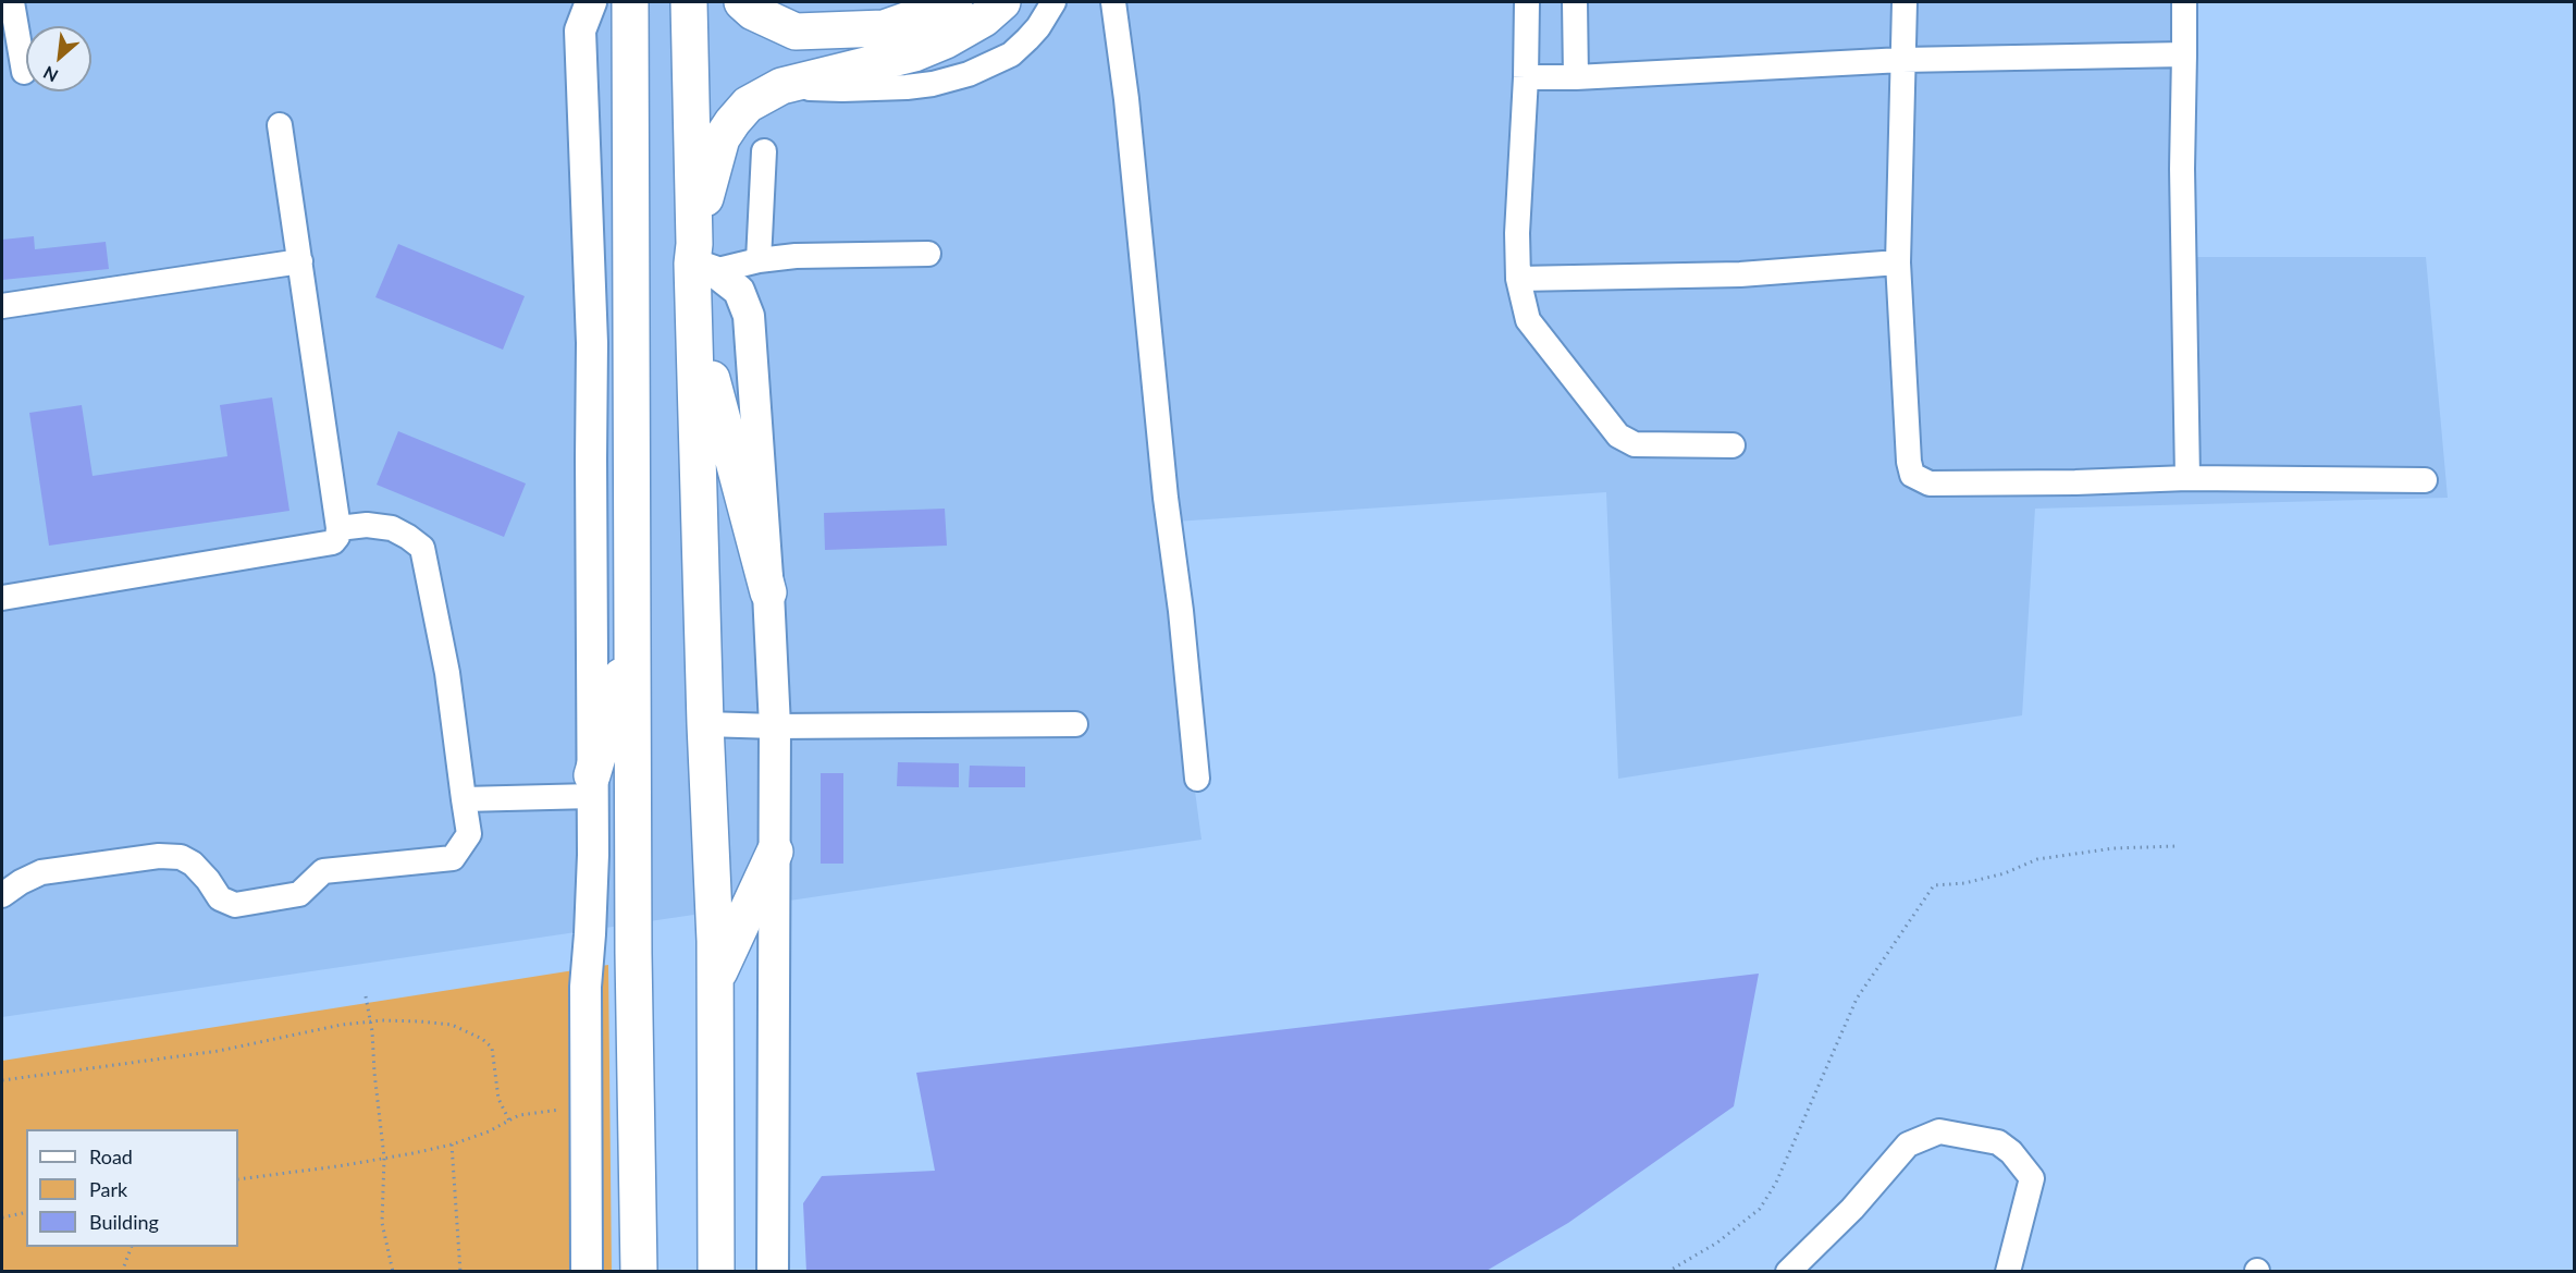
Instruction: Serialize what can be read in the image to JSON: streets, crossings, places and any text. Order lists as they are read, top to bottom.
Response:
{
  "legend": ["Road", "Park", "Building"],
  "north": "bottom left"
}
